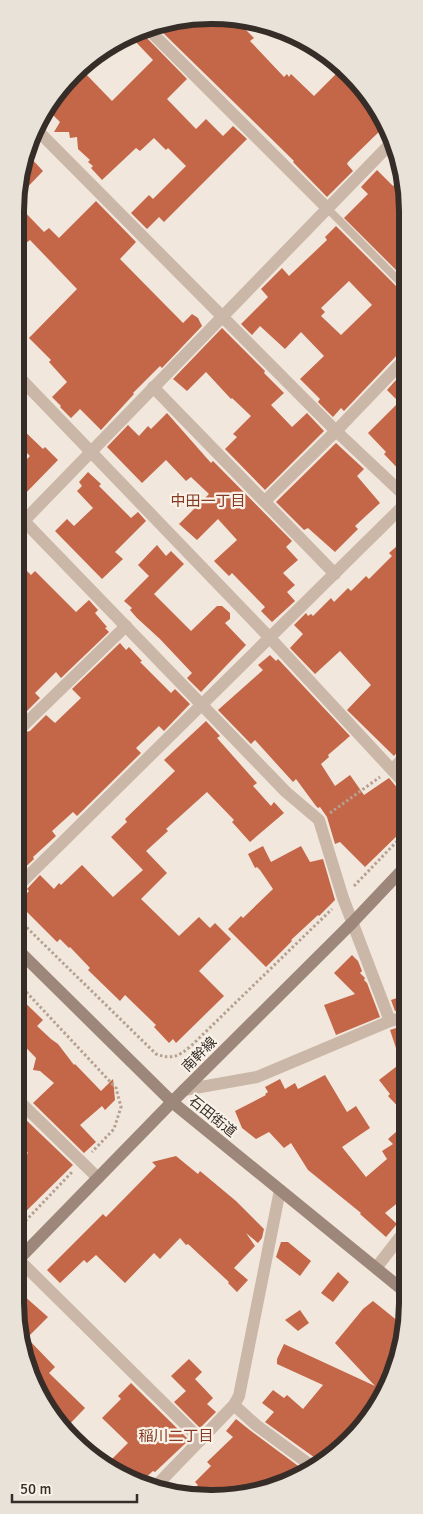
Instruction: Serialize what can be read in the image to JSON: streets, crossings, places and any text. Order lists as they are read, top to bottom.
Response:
{
  "streets": {
    "main road": ["南幹線", "石田街道"]
  },
  "crossings": [
    ["南幹線", "石田街道"]
  ],
  "districts": ["中田一丁目", "稲川二丁目"],
  "scale_bar": "50 m"
}
